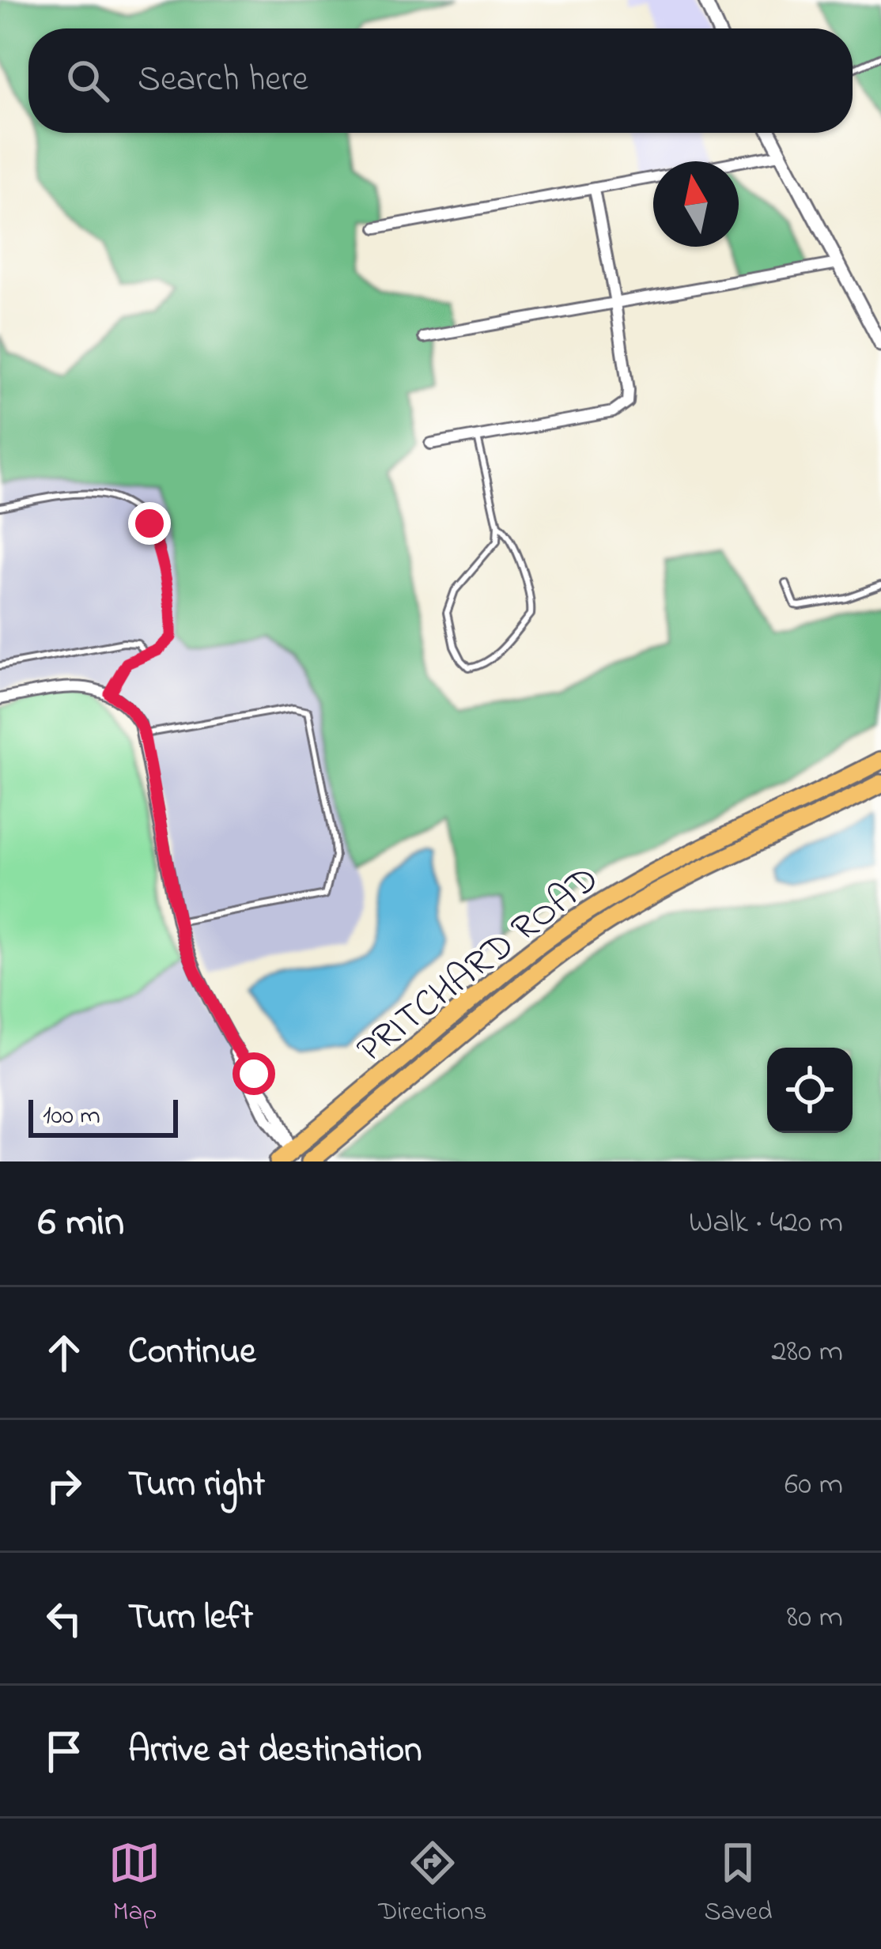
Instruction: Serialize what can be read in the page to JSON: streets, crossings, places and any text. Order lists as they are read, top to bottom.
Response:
{
  "streets": {
    "main road": ["PRITCHARD ROAD"]
  },
  "scale_bar": "100 m",
  "north": "top",
  "page": {
    "search": "Search here",
    "scale": "100 m",
    "heading": ["6 min", "Walk · 420 m"],
    "list": [
      ["Continue", "280 m"],
      ["Turn right", "60 m"],
      ["Turn left", "80 m"],
      "Arrive at destination"
    ],
    "nav": ["Map", "Directions", "Saved"]
  }
}
